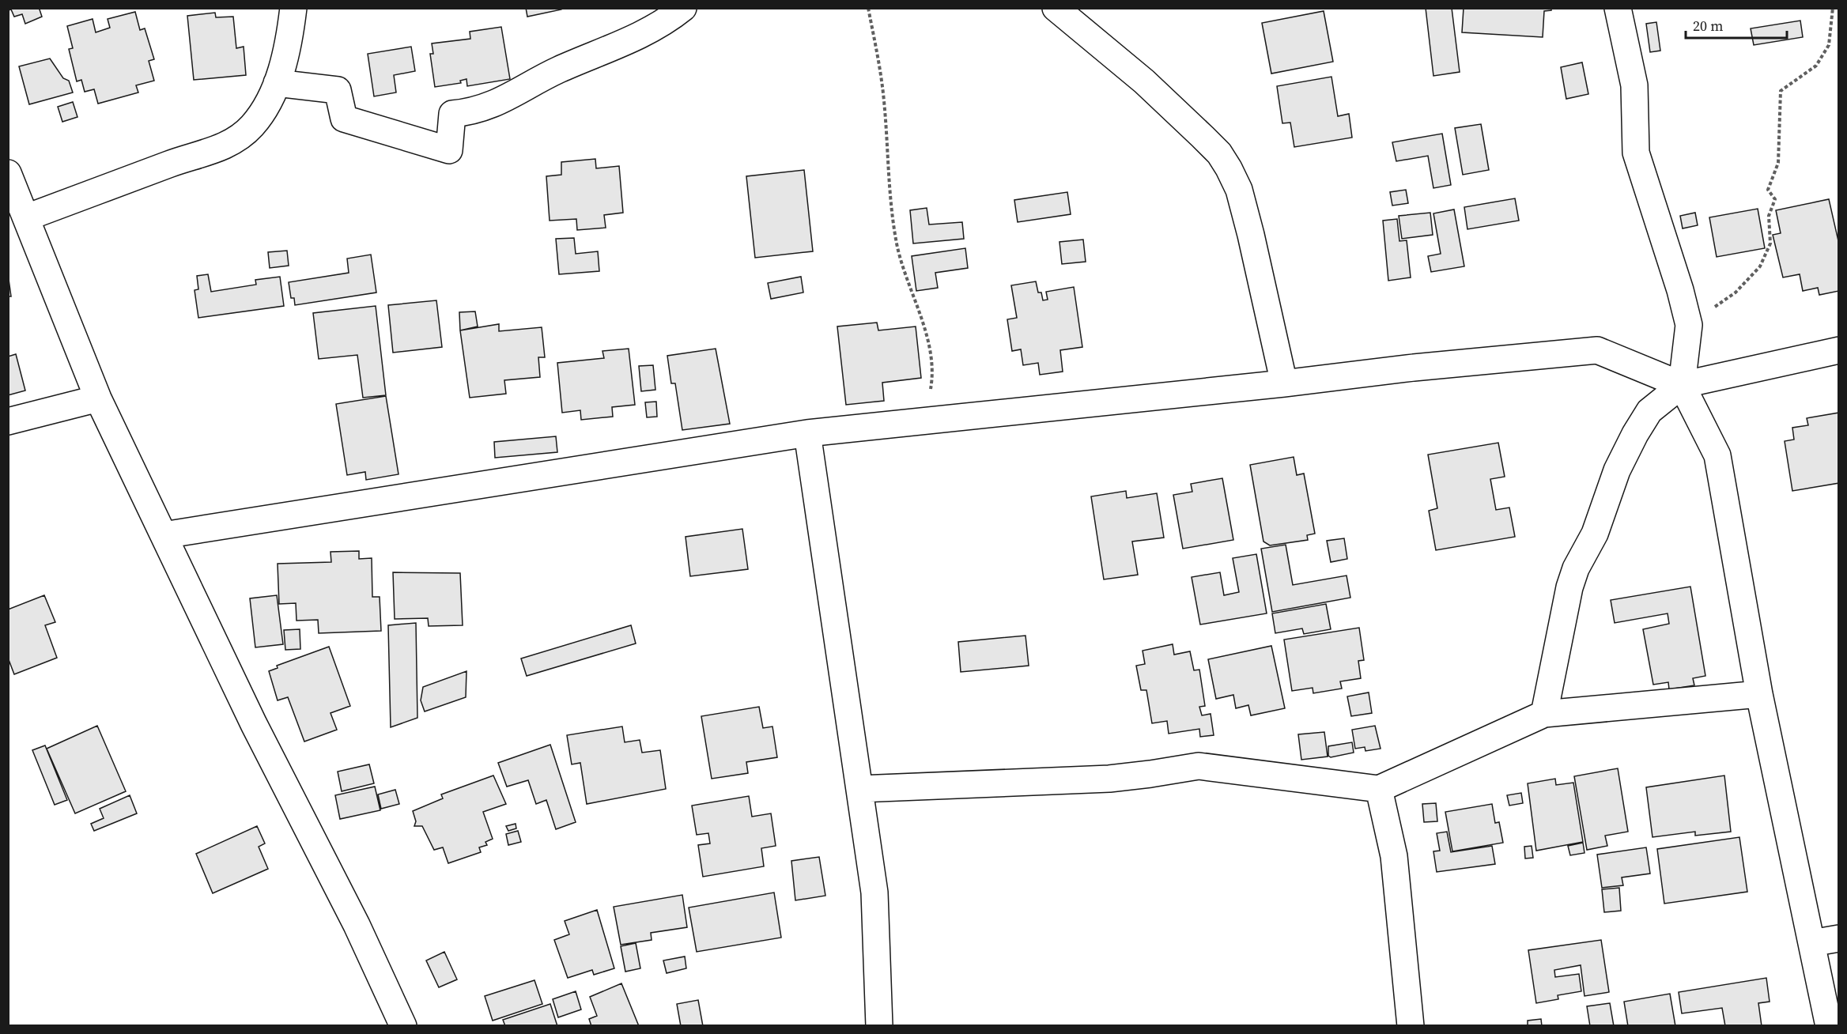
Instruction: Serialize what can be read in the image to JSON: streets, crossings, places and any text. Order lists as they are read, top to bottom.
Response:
{
  "scale_bar": "20 m"
}
